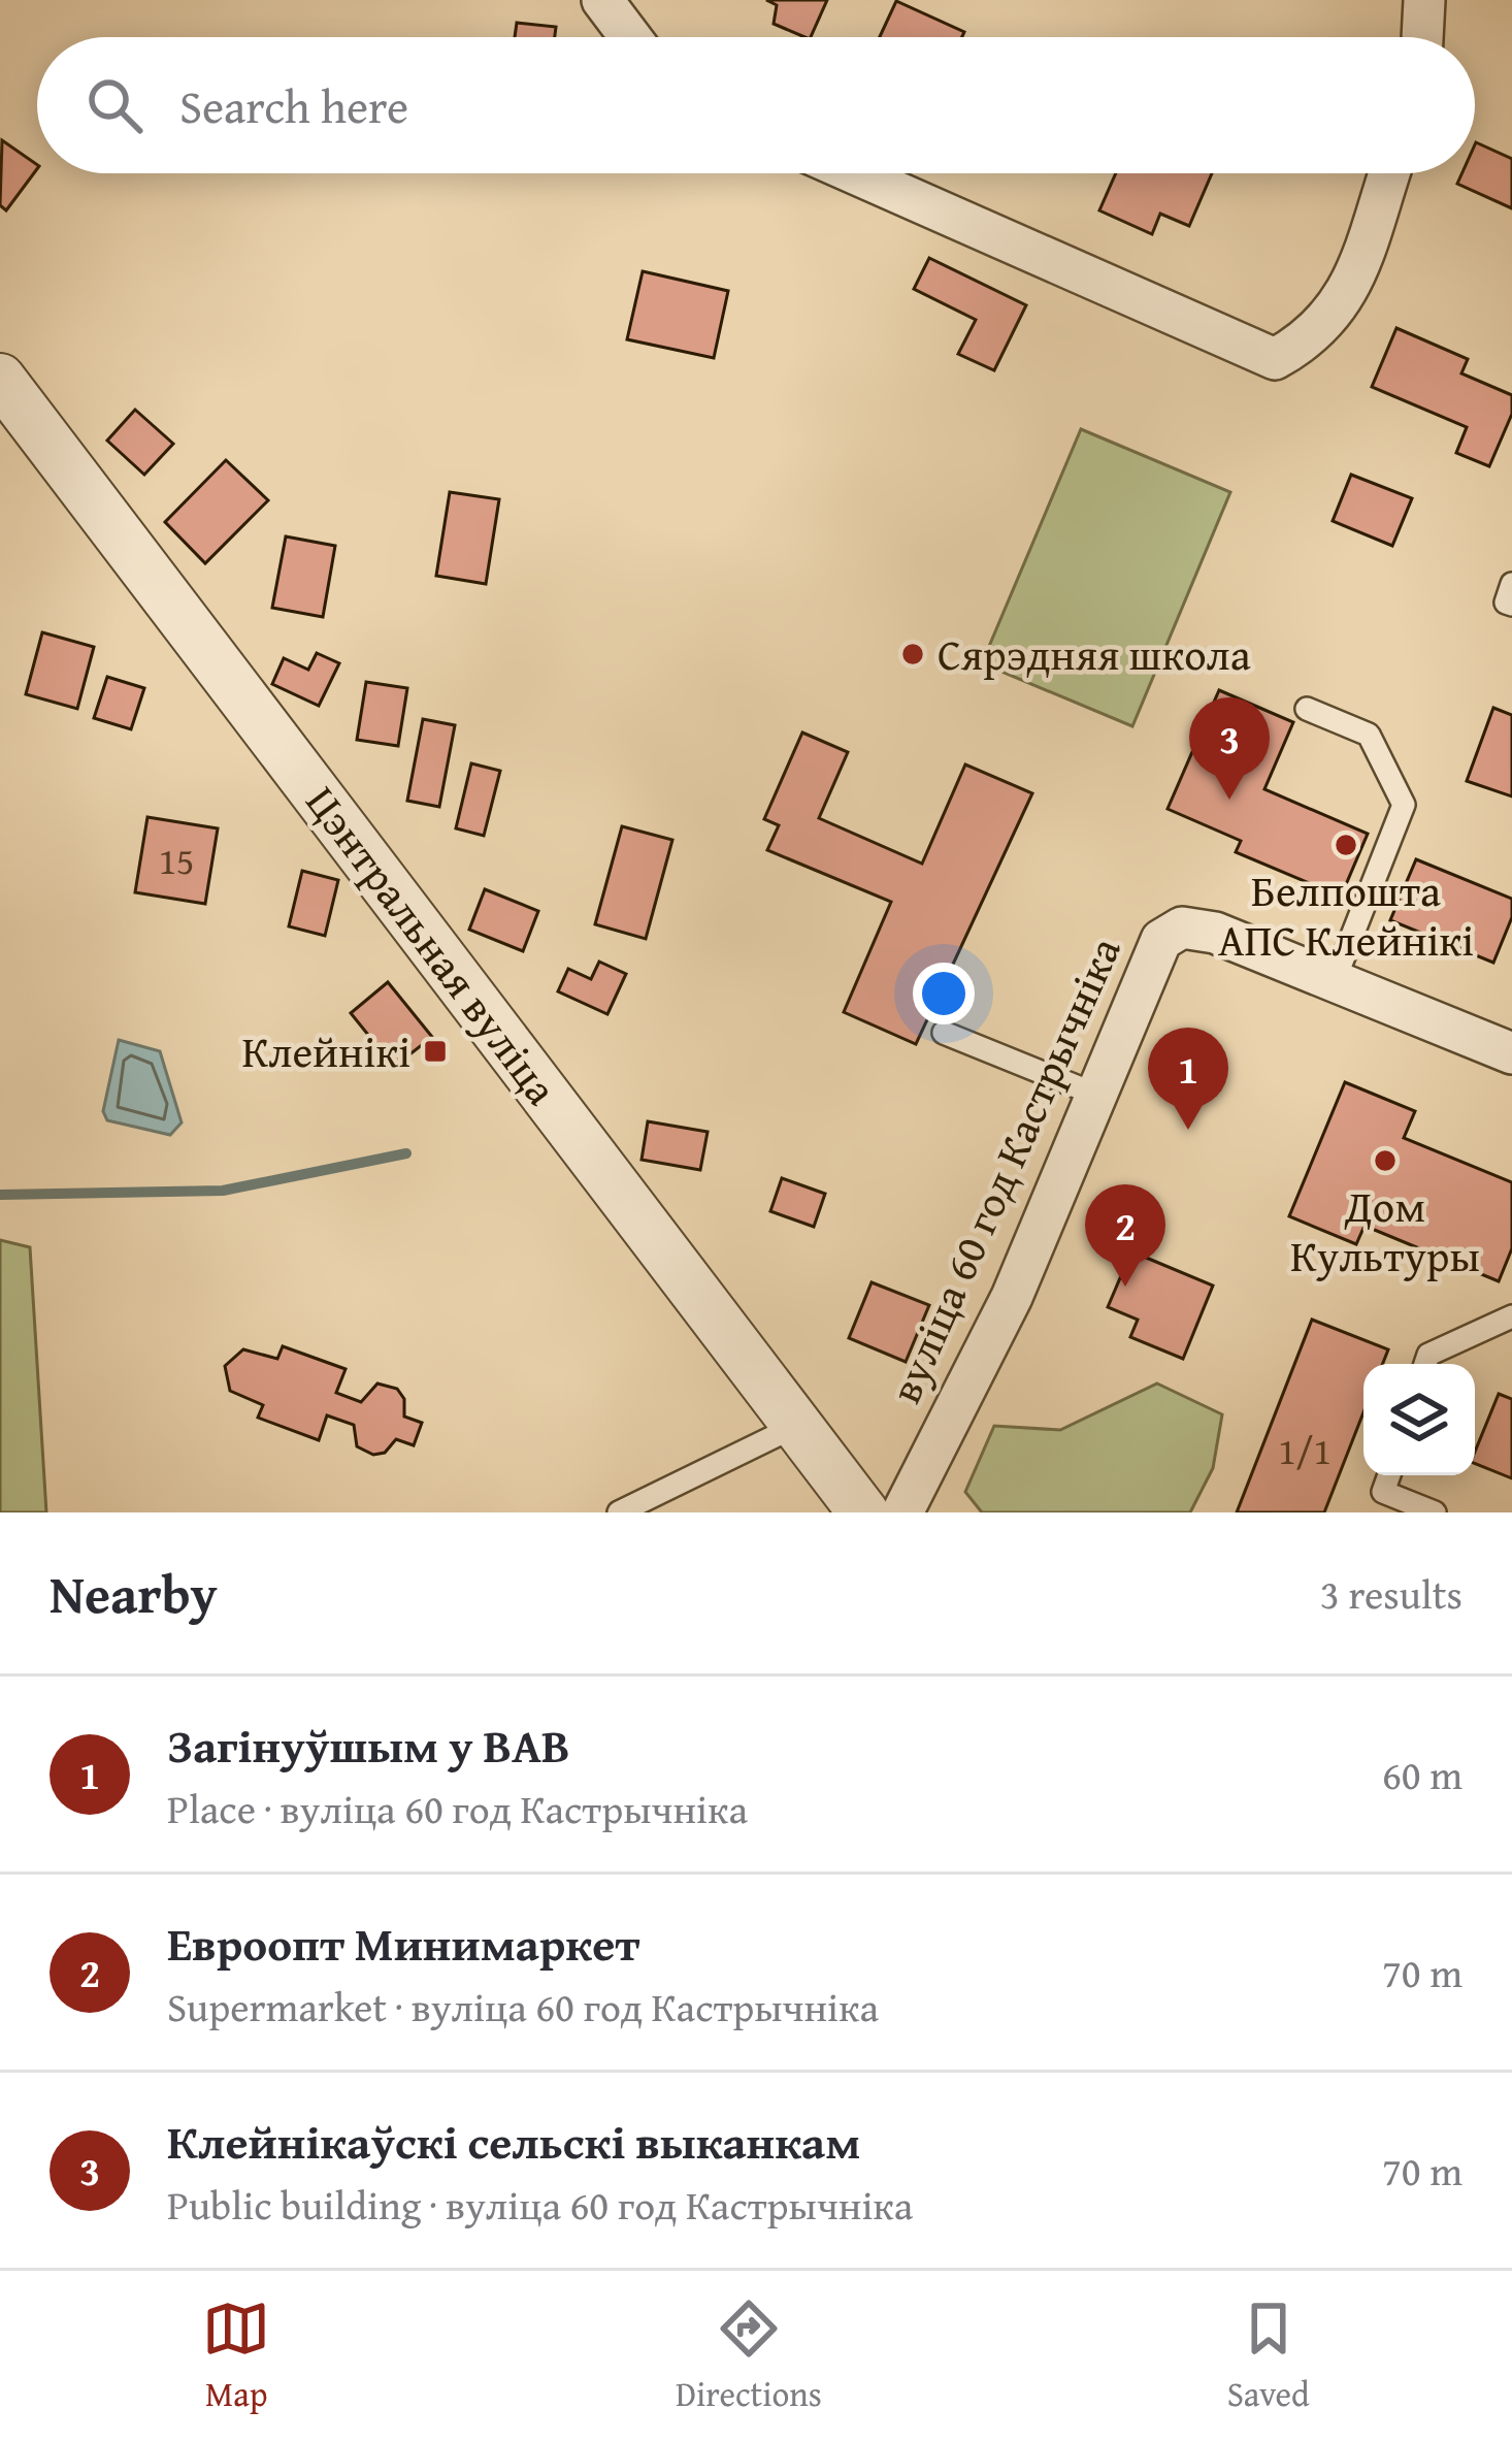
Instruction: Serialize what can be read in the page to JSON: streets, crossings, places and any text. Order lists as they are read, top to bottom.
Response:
{
  "streets": {
    "street": ["Цэнтральная вуліца", "вуліца 60 год Кастрычніка"]
  },
  "places": {
    "other": ["Сярэдняя школа", "Белпошта АПС Клейнікі", "Дом Культуры"],
    "transit": ["Клейнікі"]
  },
  "house_numbers": ["15", "1/1"],
  "page": {
    "search": "Search here",
    "pins": ["3", "1", "2"],
    "heading": ["Nearby", "3 results"],
    "list": [
      {
        "mark": "1",
        "name": "Загінуўшым у ВАВ",
        "note": "Place · вуліца 60 год Кастрычніка",
        "value": "60 m"
      },
      {
        "mark": "2",
        "name": "Евроопт Минимаркет",
        "note": "Supermarket · вуліца 60 год Кастрычніка",
        "value": "70 m"
      },
      {
        "mark": "3",
        "name": "Клейнікаўскі сельскі выканкам",
        "note": "Public building · вуліца 60 год Кастрычніка",
        "value": "70 m"
      }
    ],
    "nav": ["Map", "Directions", "Saved"]
  }
}
